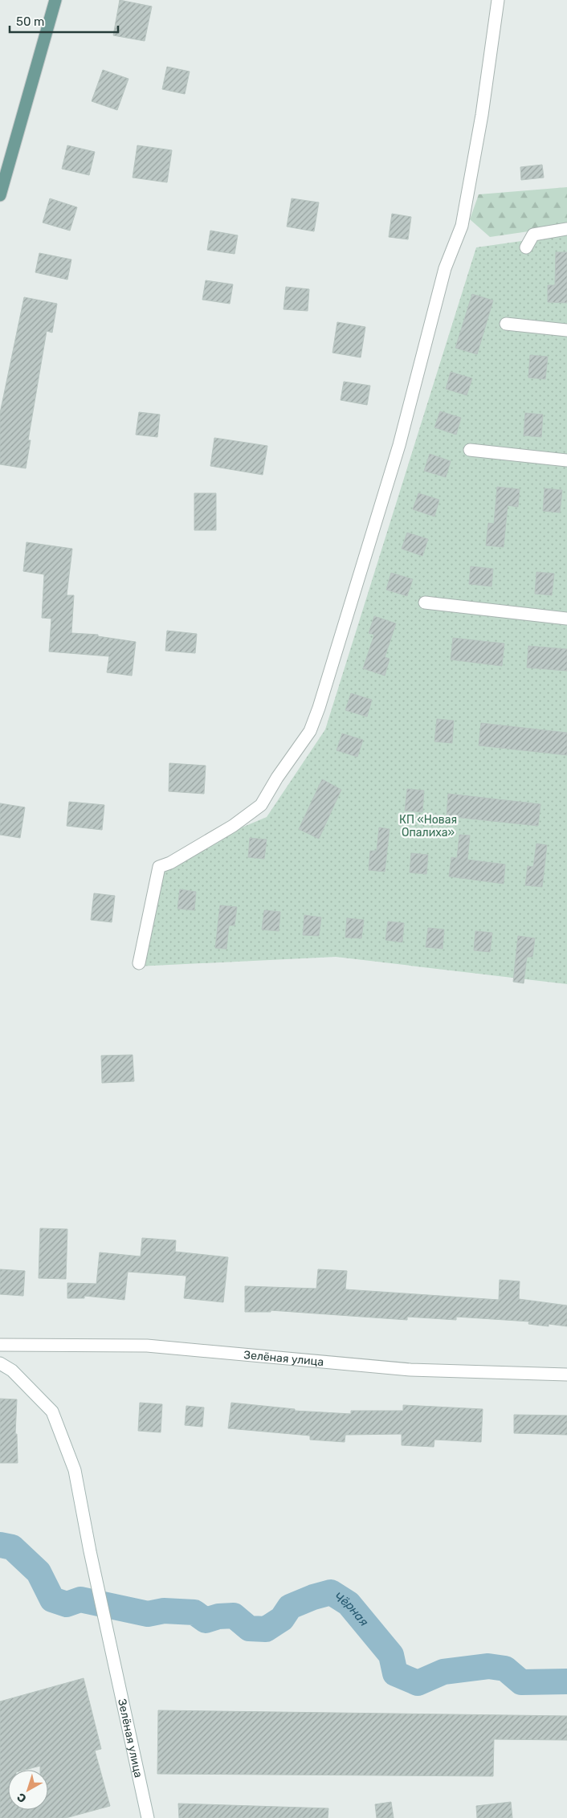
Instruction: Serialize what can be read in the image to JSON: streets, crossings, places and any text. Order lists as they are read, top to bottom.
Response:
{
  "streets": {
    "street": ["Зелёная улица"]
  },
  "water": ["Чёрная"],
  "parks": ["КП «Новая Опалиха»"],
  "scale_bar": "50 m",
  "north": "bottom left"
}
